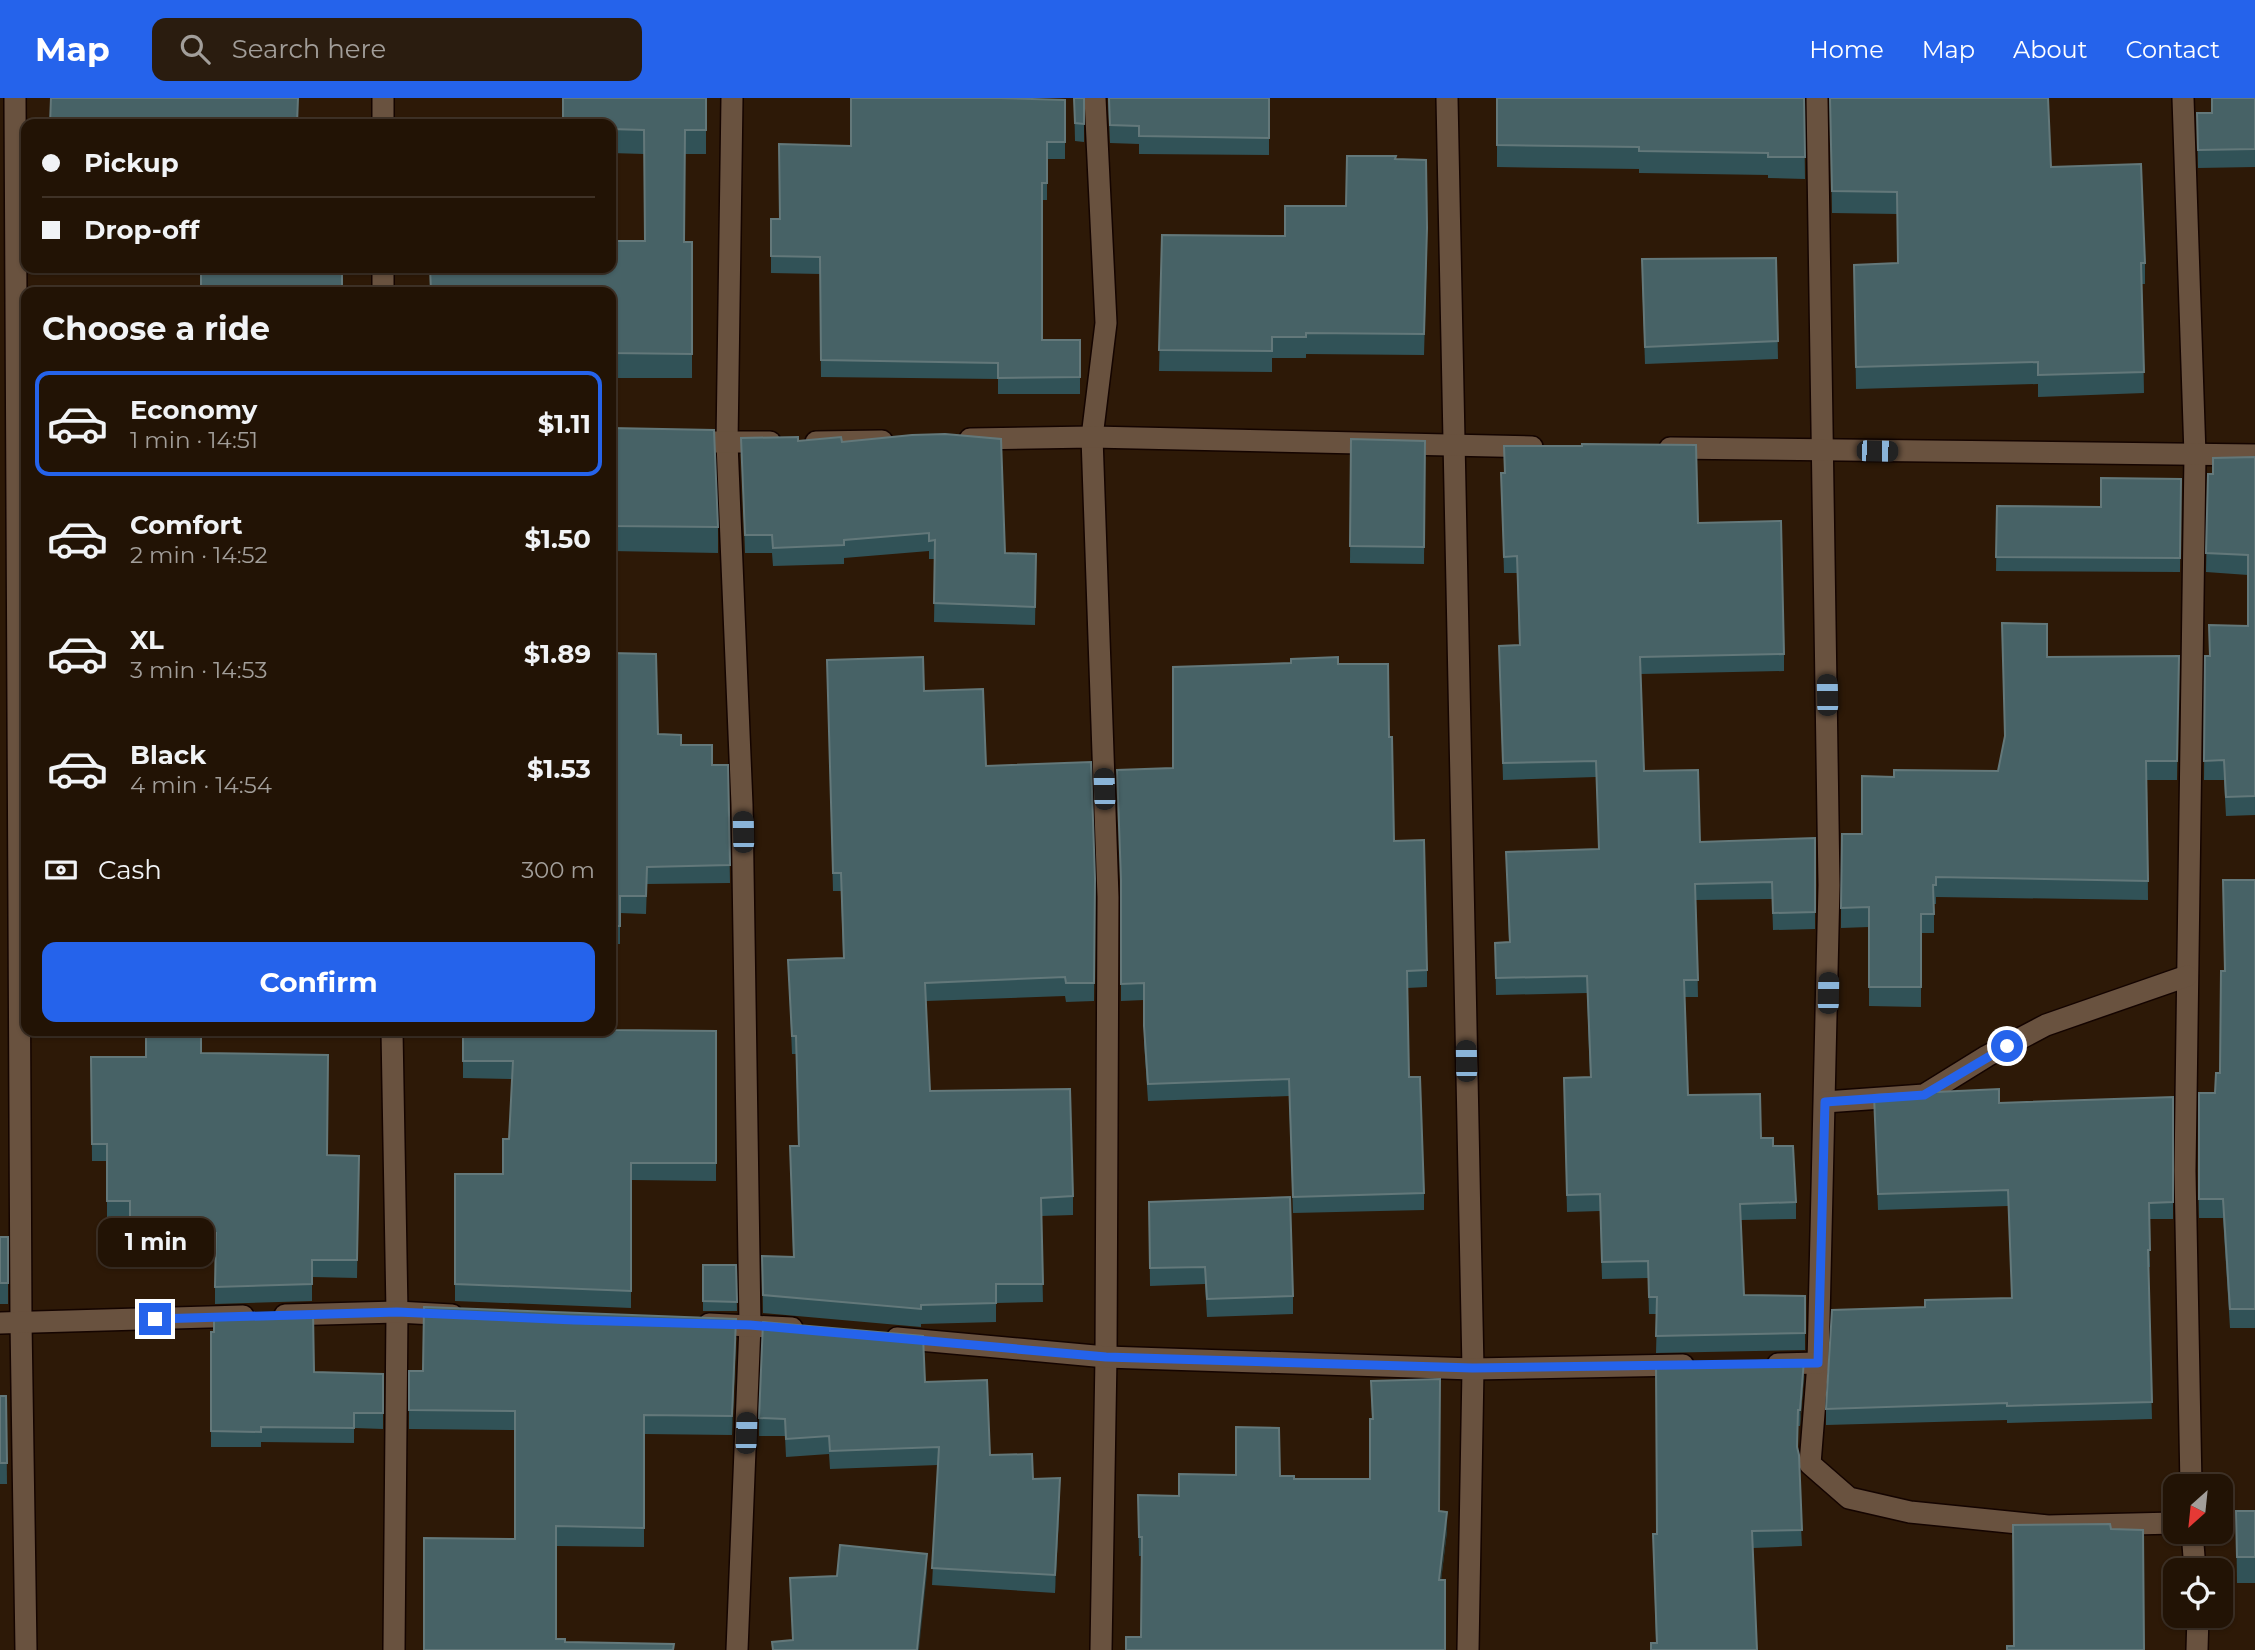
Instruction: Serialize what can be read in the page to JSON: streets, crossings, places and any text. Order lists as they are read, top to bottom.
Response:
{
  "north": "bottom left",
  "page": {
    "header": "Map",
    "search": "Search here",
    "nav": [
      "Home",
      "Map",
      "About",
      "Contact"
    ],
    "banner": ["Pickup", "Drop-off"],
    "heading": "Choose a ride",
    "list": [
      {
        "name": "Economy",
        "note": "1 min · 14:51",
        "value": "$1.11"
      },
      {
        "name": "Comfort",
        "note": "2 min · 14:52",
        "value": "$1.50"
      },
      {
        "name": "XL",
        "note": "3 min · 14:53",
        "value": "$1.89"
      },
      {
        "name": "Black",
        "note": "4 min · 14:54",
        "value": "$1.53"
      }
    ],
    "pay": ["Cash", "300 m"],
    "buttons": "Confirm",
    "bubble": "1 min"
  }
}
